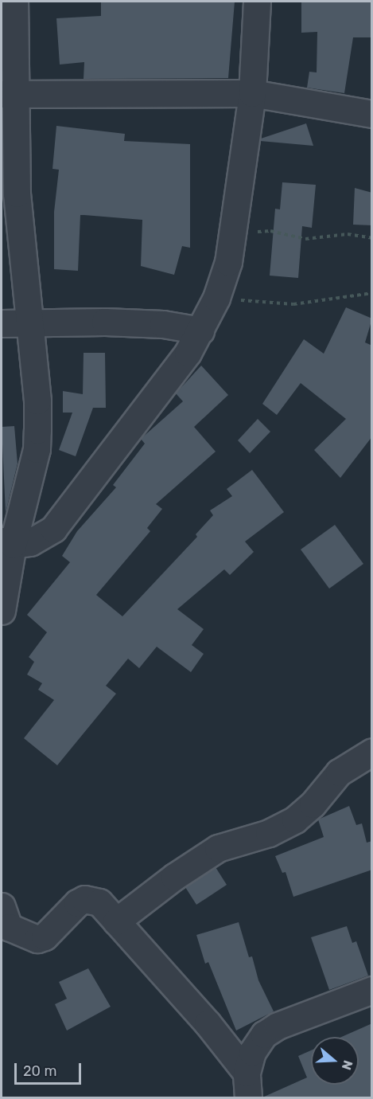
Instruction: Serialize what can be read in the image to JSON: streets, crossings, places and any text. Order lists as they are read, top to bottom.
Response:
{
  "scale_bar": "20 m",
  "north": "right"
}
